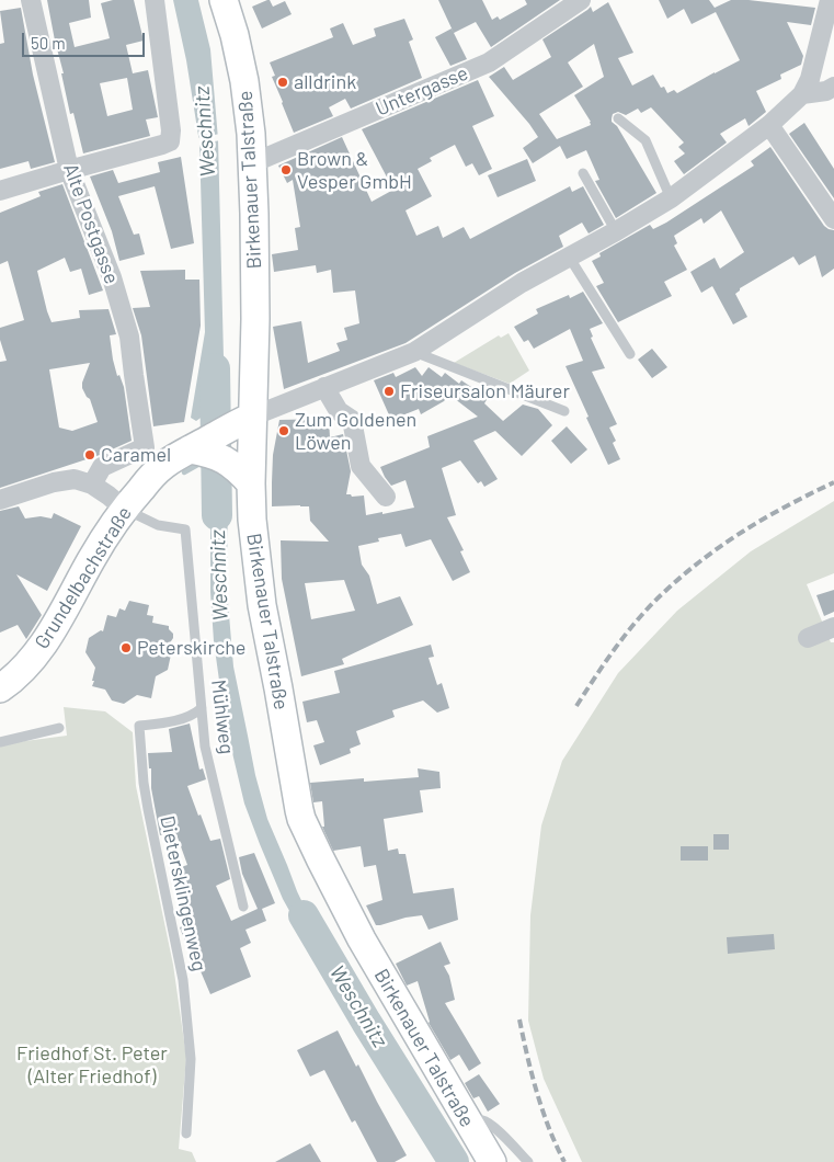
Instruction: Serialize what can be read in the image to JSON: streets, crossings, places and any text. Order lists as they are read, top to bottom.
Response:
{
  "streets": {
    "main road": ["Birkenauer Talstraße", "Grundelbachstraße"],
    "street": ["Untergasse", "Alte Postgasse"],
    "lane": ["Mühlweg", "Dietersklingenweg"]
  },
  "crossings": [
    ["Untergasse", "Birkenauer Talstraße"],
    ["Birkenauer Talstraße", "Grundelbachstraße"],
    ["Alte Postgasse", "Grundelbachstraße"],
    ["Grundelbachstraße", "Mühlweg"],
    ["Mühlweg", "Dietersklingenweg"]
  ],
  "water": ["Weschnitz"],
  "parks": ["Friedhof St. Peter (Alter Friedhof)"],
  "places": [
    "alldrink",
    "Brown & Vesper GmbH",
    "Friseursalon Mäurer",
    "Zum Goldenen Löwen",
    "Caramel",
    "Peterskirche"
  ],
  "scale_bar": "50 m"
}
